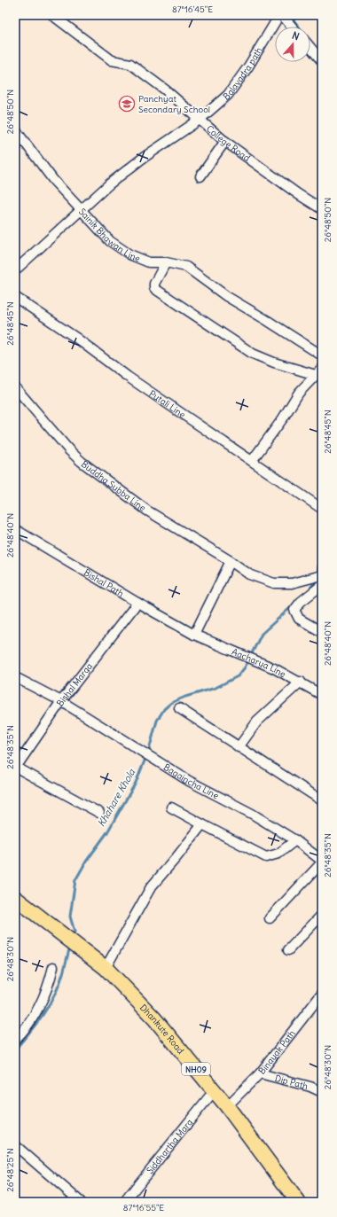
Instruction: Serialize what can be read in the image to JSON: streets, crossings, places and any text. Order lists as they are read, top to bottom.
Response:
{
  "streets": {
    "main road": ["Dhankute Road", "NH09"],
    "street": [
      "Balavadra path",
      "College Road",
      "Sainik Bhawan Line",
      "Putali Line",
      "Buddha Subba Line",
      "Bishal Path",
      "Aacharya Line",
      "Bishal Marga",
      "Bagaincha Line",
      "Binayak Path",
      "Dip Path",
      "Siddhartha Marg"
    ]
  },
  "crossings": [
    ["Balavadra path", "College Road"],
    ["Balavadra path", "Sainik Bhawan Line"],
    ["Bishal Path", "Aacharya Line"],
    ["Bishal Path", "Bishal Marga"],
    ["Bishal Marga", "Bagaincha Line"],
    ["Dhankute Road", "Binayak Path"],
    ["Dhankute Road", "Siddhartha Marg"],
    ["Binayak Path", "Dip Path"]
  ],
  "water": ["Khahare Khola"],
  "places": {
    "school or university": ["Panchyat Secondary School"]
  },
  "north": "top",
  "coordinates": [
    "87°16'45\"E",
    "26°48'50\"N",
    "26°48'45\"N",
    "26°48'40\"N",
    "26°48'35\"N",
    "26°48'30\"N",
    "26°48'25\"N",
    "87°16'55\"E"
  ]
}
